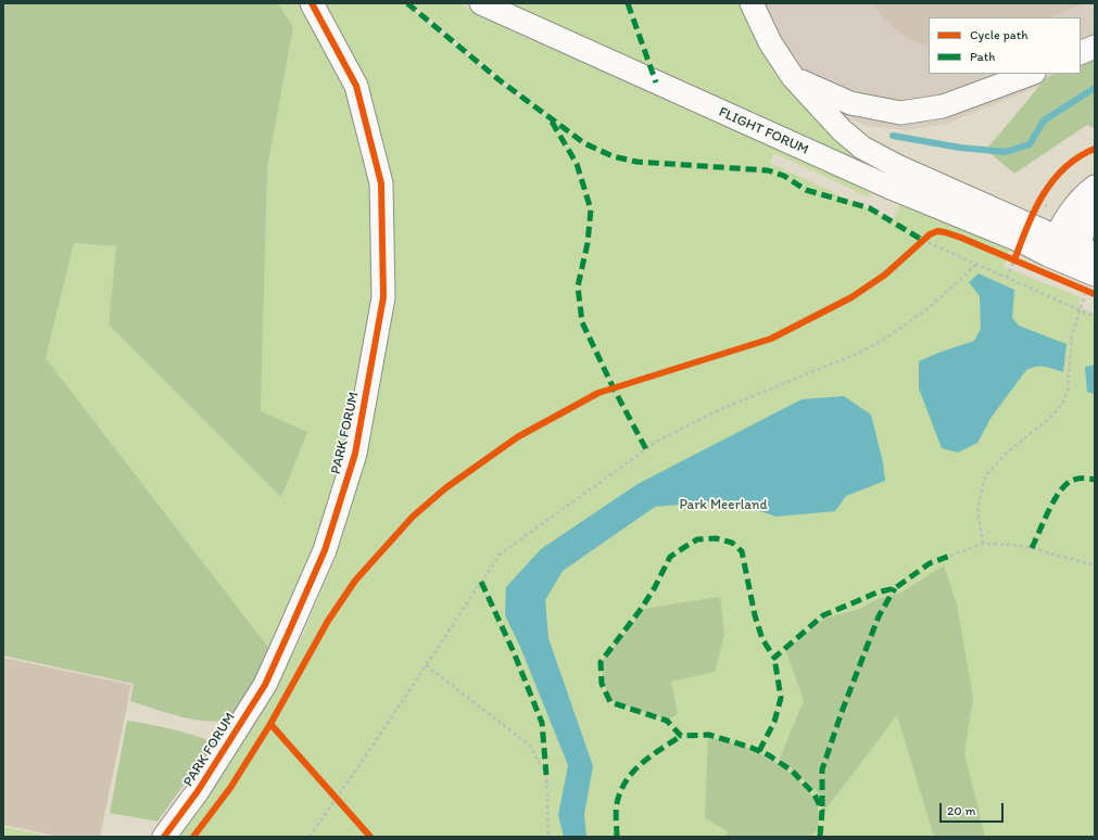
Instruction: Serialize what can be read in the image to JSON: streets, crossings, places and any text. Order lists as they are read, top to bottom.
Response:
{
  "streets": {
    "street": ["FLIGHT FORUM", "PARK FORUM"]
  },
  "parks": ["Park Meerland"],
  "legend": ["Cycle path", "Path"],
  "scale_bar": "20 m"
}
